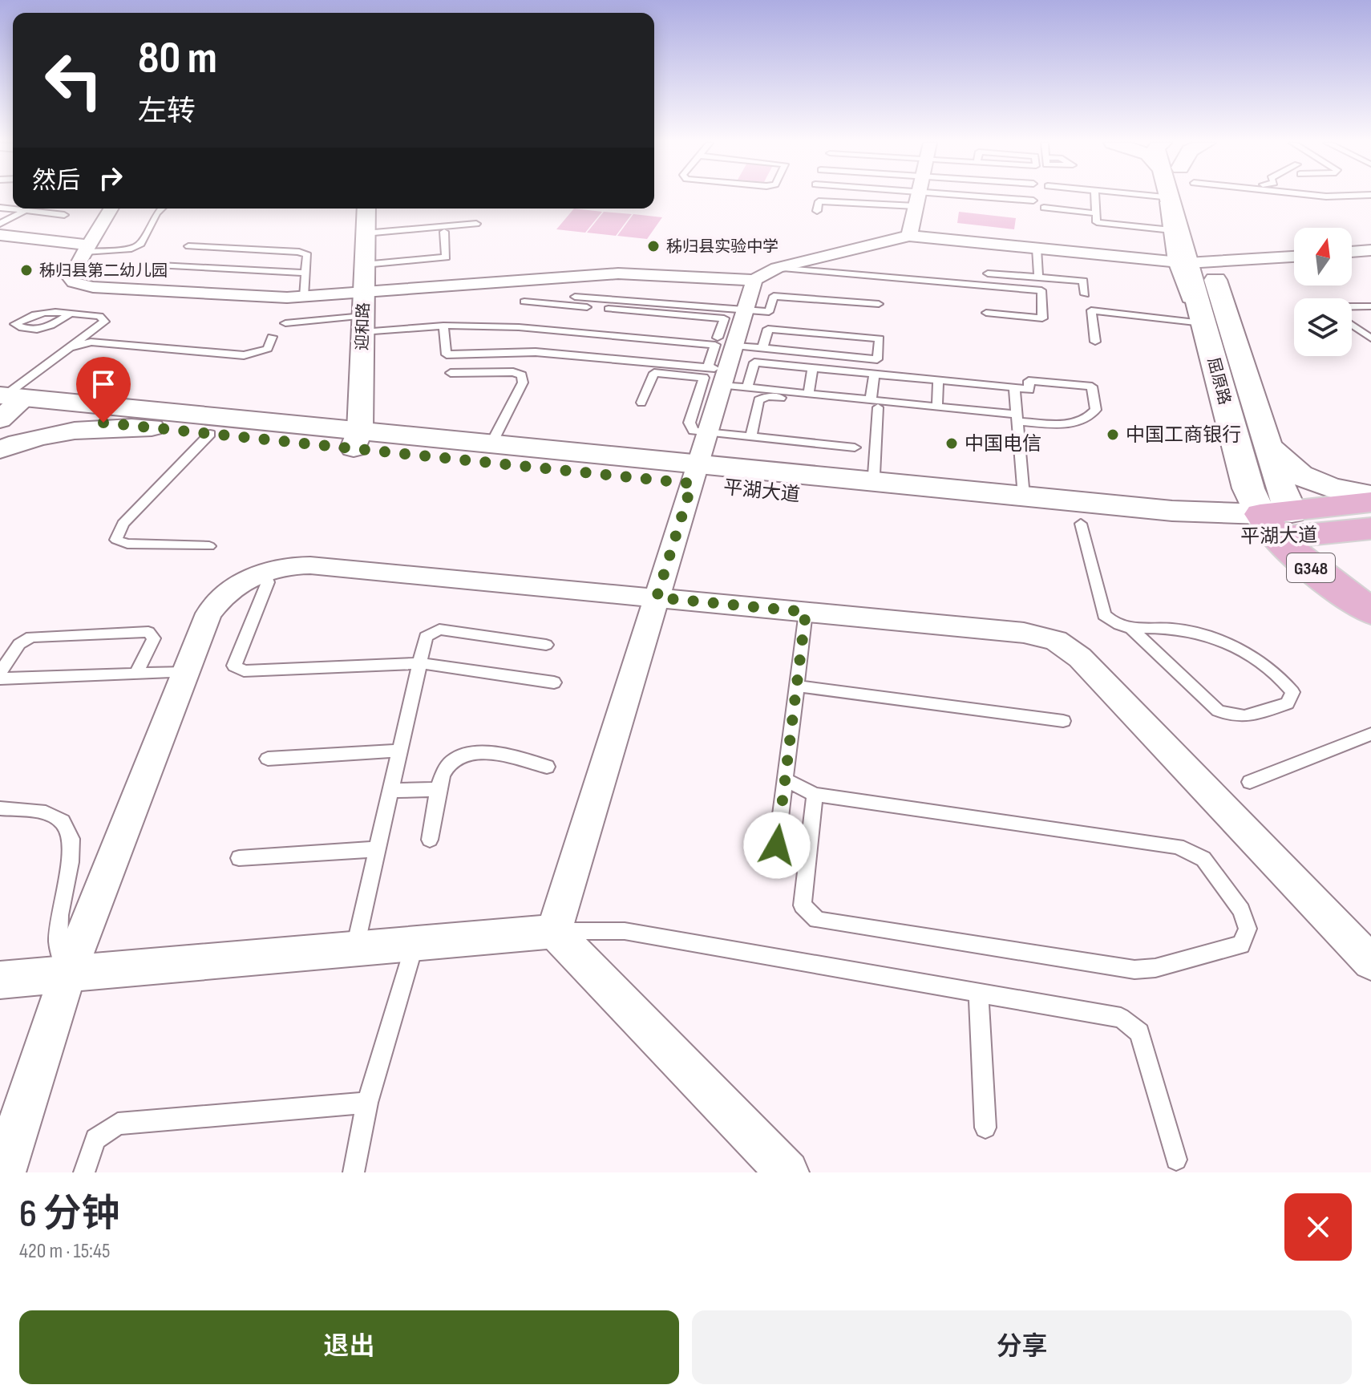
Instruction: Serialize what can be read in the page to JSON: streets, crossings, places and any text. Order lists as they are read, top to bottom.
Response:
{
  "streets": {
    "highway": ["屈原路", "平湖大道", "G348"],
    "street": ["迎和路"]
  },
  "crossings": [
    ["迎和路", "平湖大道"],
    ["屈原路", "平湖大道"]
  ],
  "places": [
    "秭归县实验中学",
    "秭归县第二幼儿园",
    "中国工商银行",
    "中国电信"
  ],
  "north": "top",
  "page": {
    "turn": ["80 m", "左转"],
    "then": "然后",
    "heading": ["6 分钟", "420 m · 15:45"],
    "buttons": ["退出", "分享"]
  }
}
